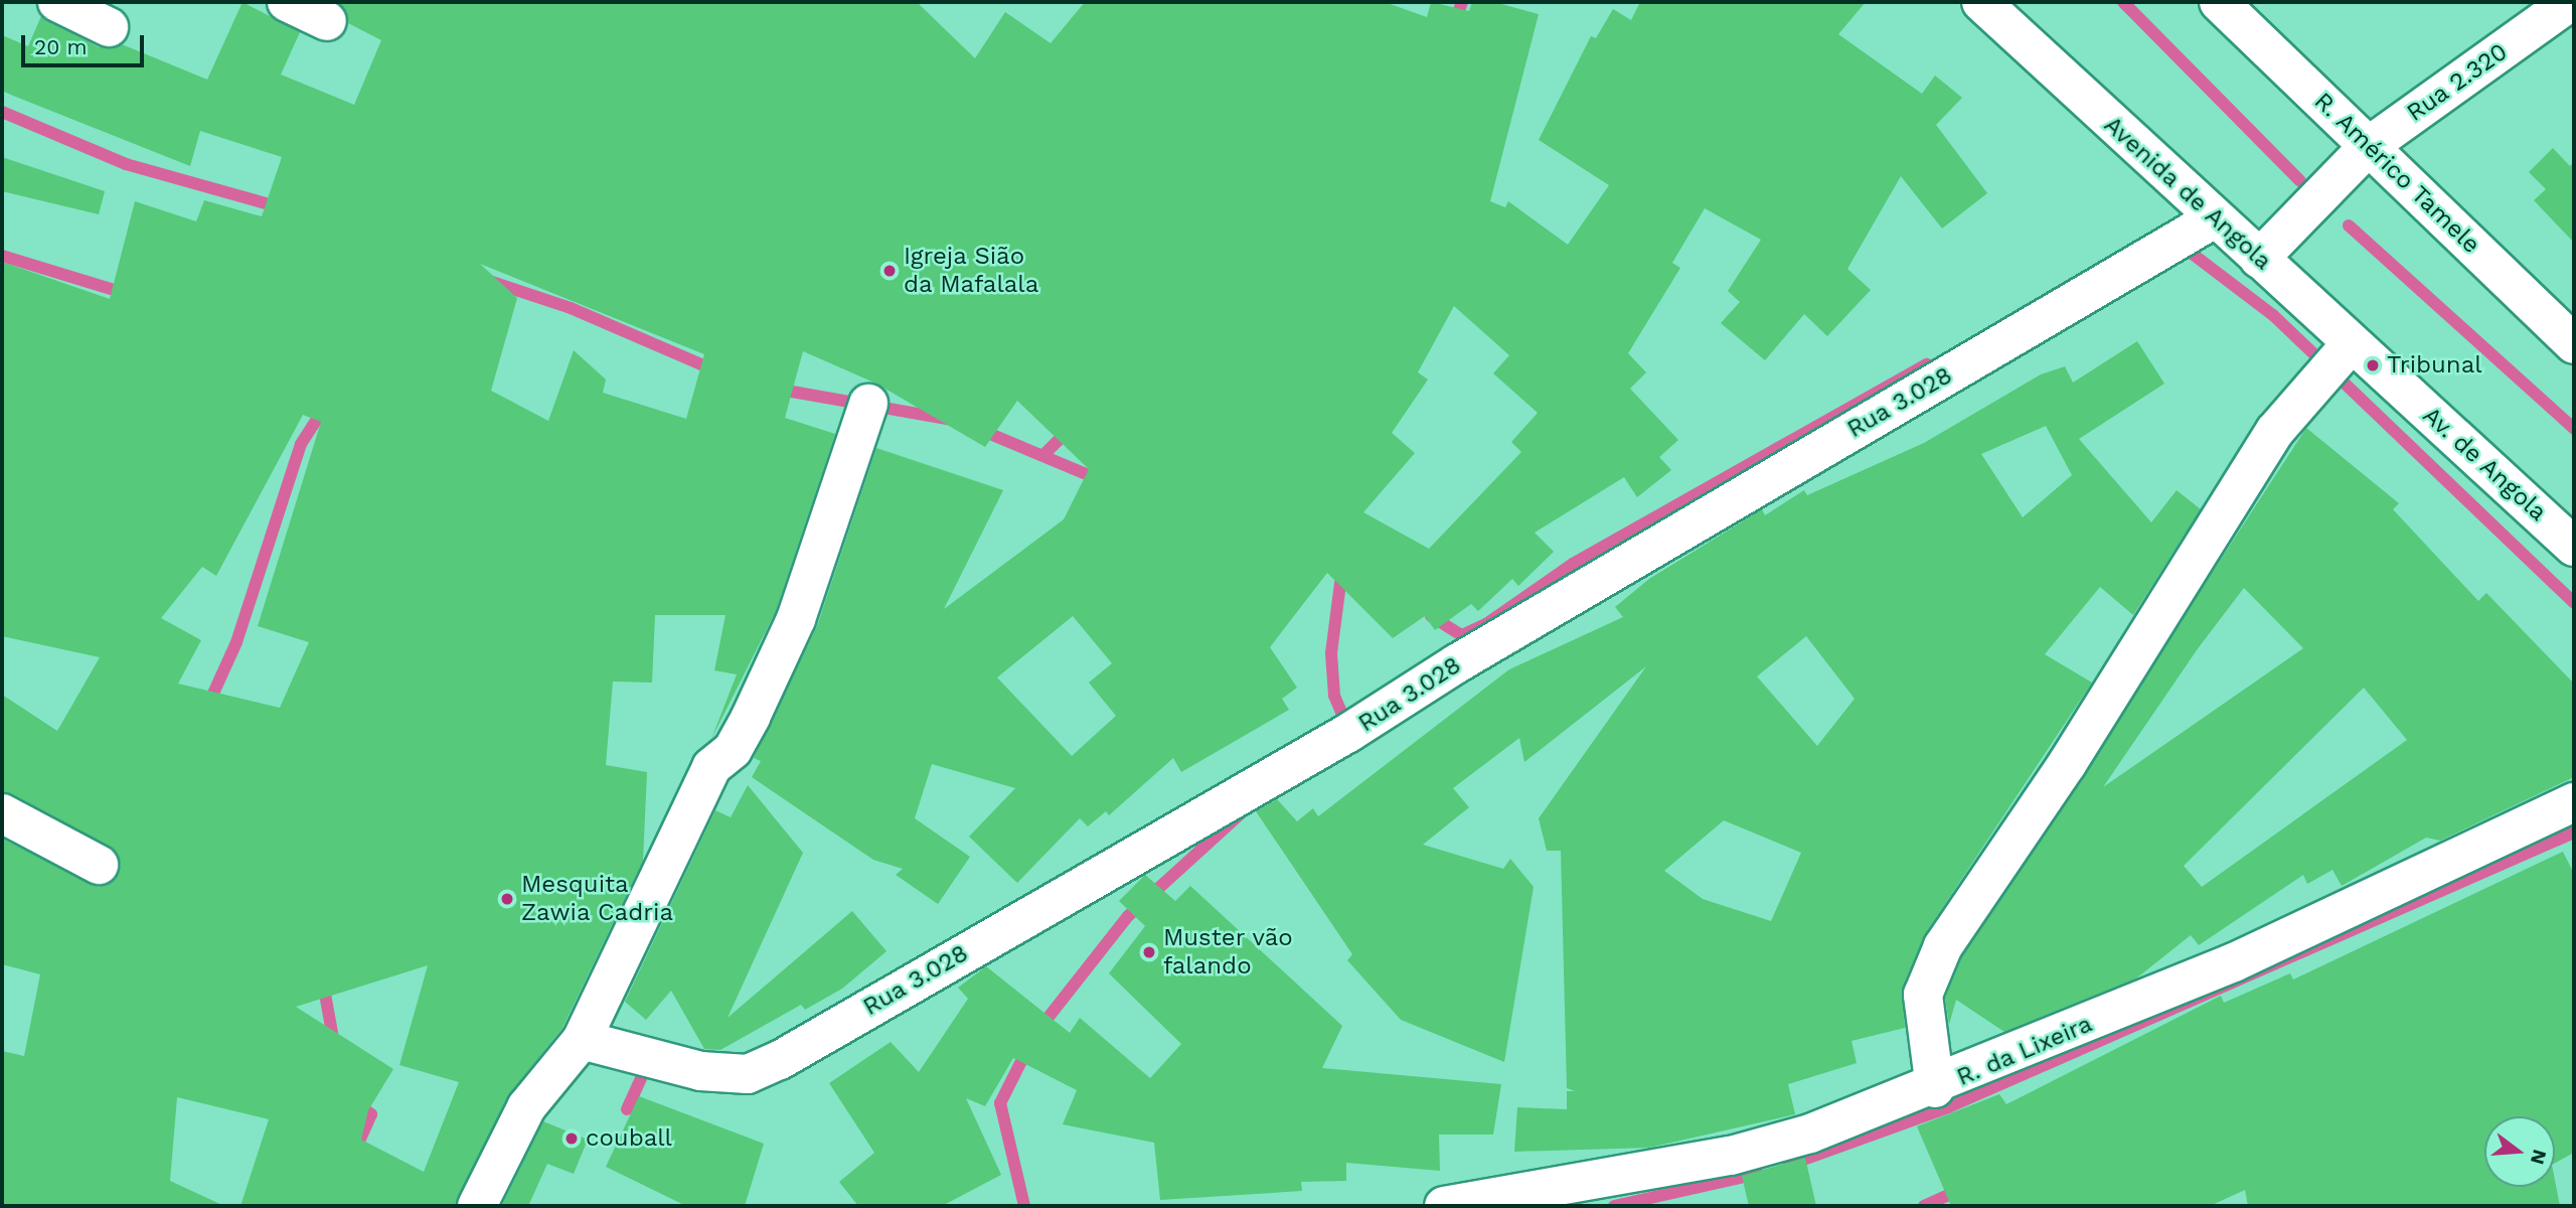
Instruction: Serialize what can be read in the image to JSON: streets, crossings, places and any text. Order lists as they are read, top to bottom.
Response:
{
  "streets": {
    "street": [
      "Rua 2.320",
      "R. Américo Tamele",
      "Avenida de Angola",
      "Rua 3.028",
      "Av. de Angola",
      "R. da Lixeira"
    ]
  },
  "crossings": [
    ["Rua 2.320", "R. Américo Tamele"],
    ["Rua 2.320", "Avenida de Angola"],
    ["Avenida de Angola", "Rua 3.028"],
    ["Avenida de Angola", "Av. de Angola"]
  ],
  "places": [
    "Igreja Sião da Mafalala",
    "Tribunal",
    "Mesquita Zawia Cadria",
    "Muster vão falando",
    "couball"
  ],
  "scale_bar": "20 m",
  "north": "right"
}
